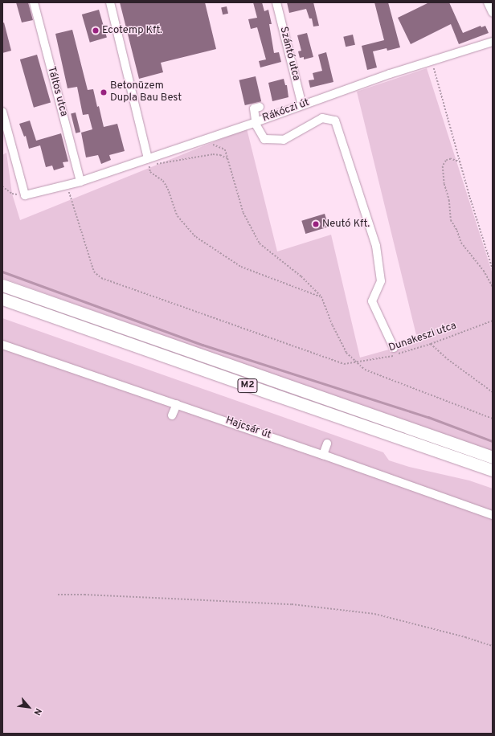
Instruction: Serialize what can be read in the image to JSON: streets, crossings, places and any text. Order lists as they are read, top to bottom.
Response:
{
  "streets": {
    "highway": ["M2"],
    "street": [
      "Szántó utca",
      "Táltos utca",
      "Rákóczi út",
      "Hajcsár út"
    ],
    "path": ["Dunakeszi utca"]
  },
  "crossings": [
    ["Szántó utca", "Rákóczi út"],
    ["Táltos utca", "Rákóczi út"],
    ["Rákóczi út", "Dunakeszi utca"]
  ],
  "places": ["Ecotemp Kft.", "Betonüzem Dupla Bau Best", "Neutó Kft."],
  "north": "bottom right"
}
